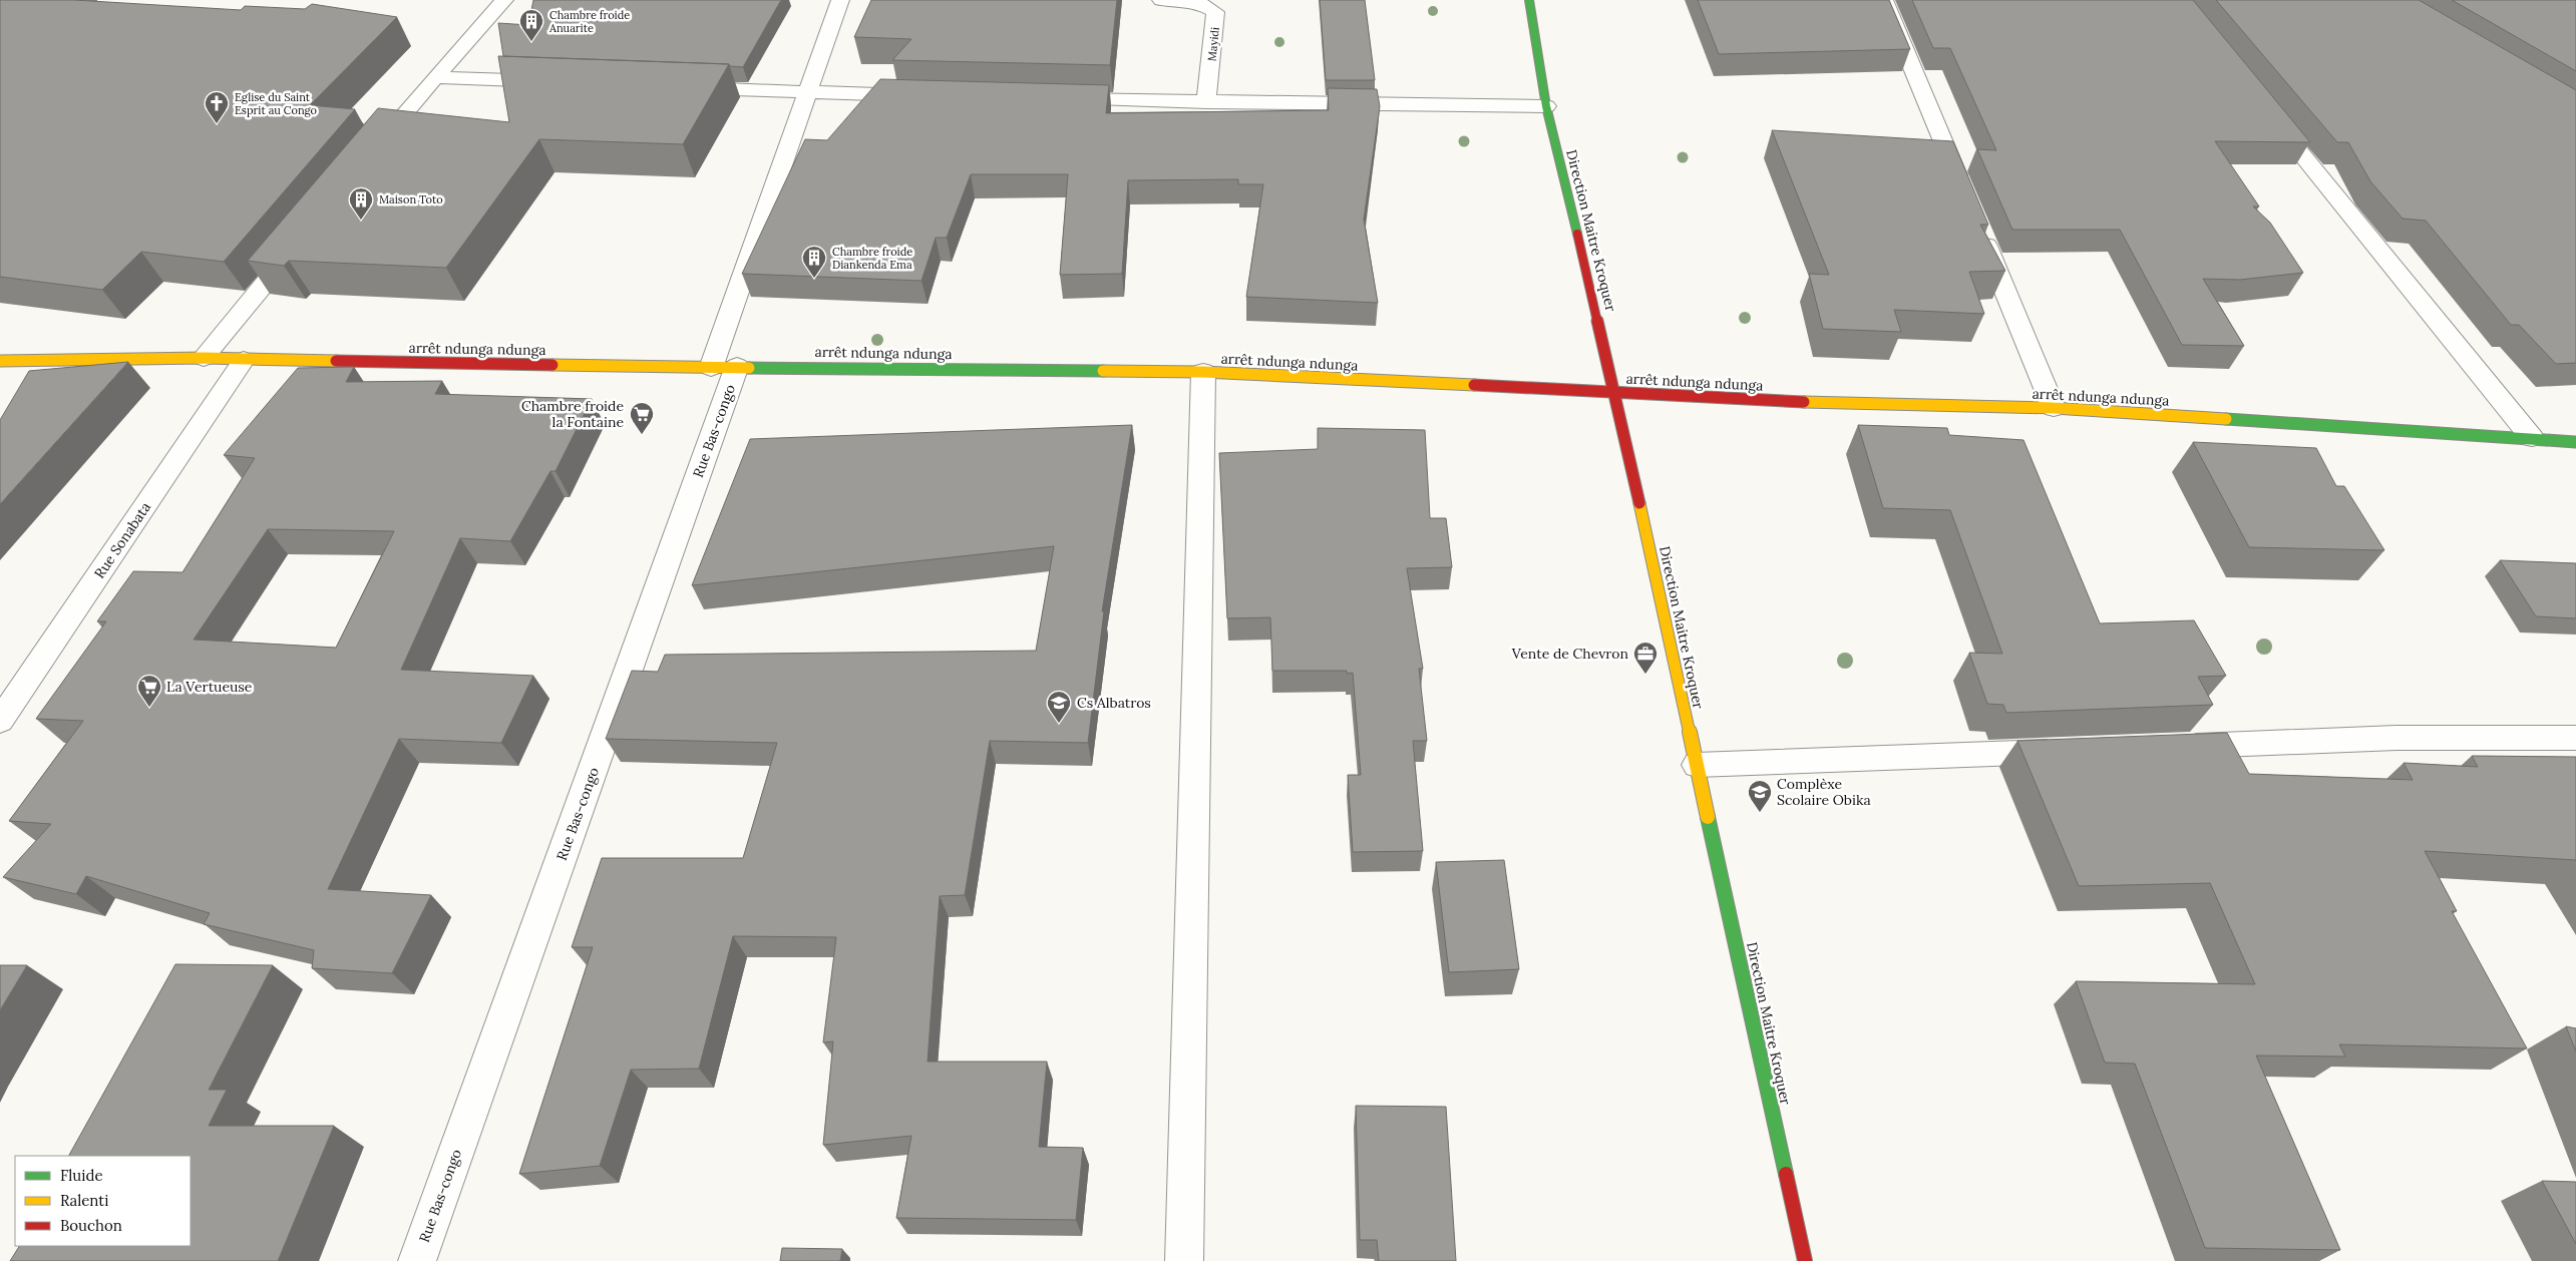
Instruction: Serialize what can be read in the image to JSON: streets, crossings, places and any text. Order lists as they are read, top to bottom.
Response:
{
  "streets": {
    "street": [
      "Mayidi",
      "Direction Maitre Kroquer",
      "arrêt ndunga ndunga",
      "Rue Bas-congo",
      "Rue Sonabata"
    ]
  },
  "crossings": [
    ["Direction Maitre Kroquer", "arrêt ndunga ndunga"],
    ["arrêt ndunga ndunga", "Rue Bas-congo"],
    ["arrêt ndunga ndunga", "Rue Sonabata"]
  ],
  "places": {
    "building": ["Chambre froide Anuarite", "Maison Toto", "Chambre froide Diankenda Ema"],
    "church": ["Eglise du Saint Esprit au Congo"],
    "supermarket": ["Chambre froide la Fontaine", "La Vertueuse"],
    "office": ["Vente de Chevron"],
    "school or university": ["Cs Albatros", "Complèxe Scolaire Obika"]
  },
  "legend": ["Fluide", "Ralenti", "Bouchon"]
}
